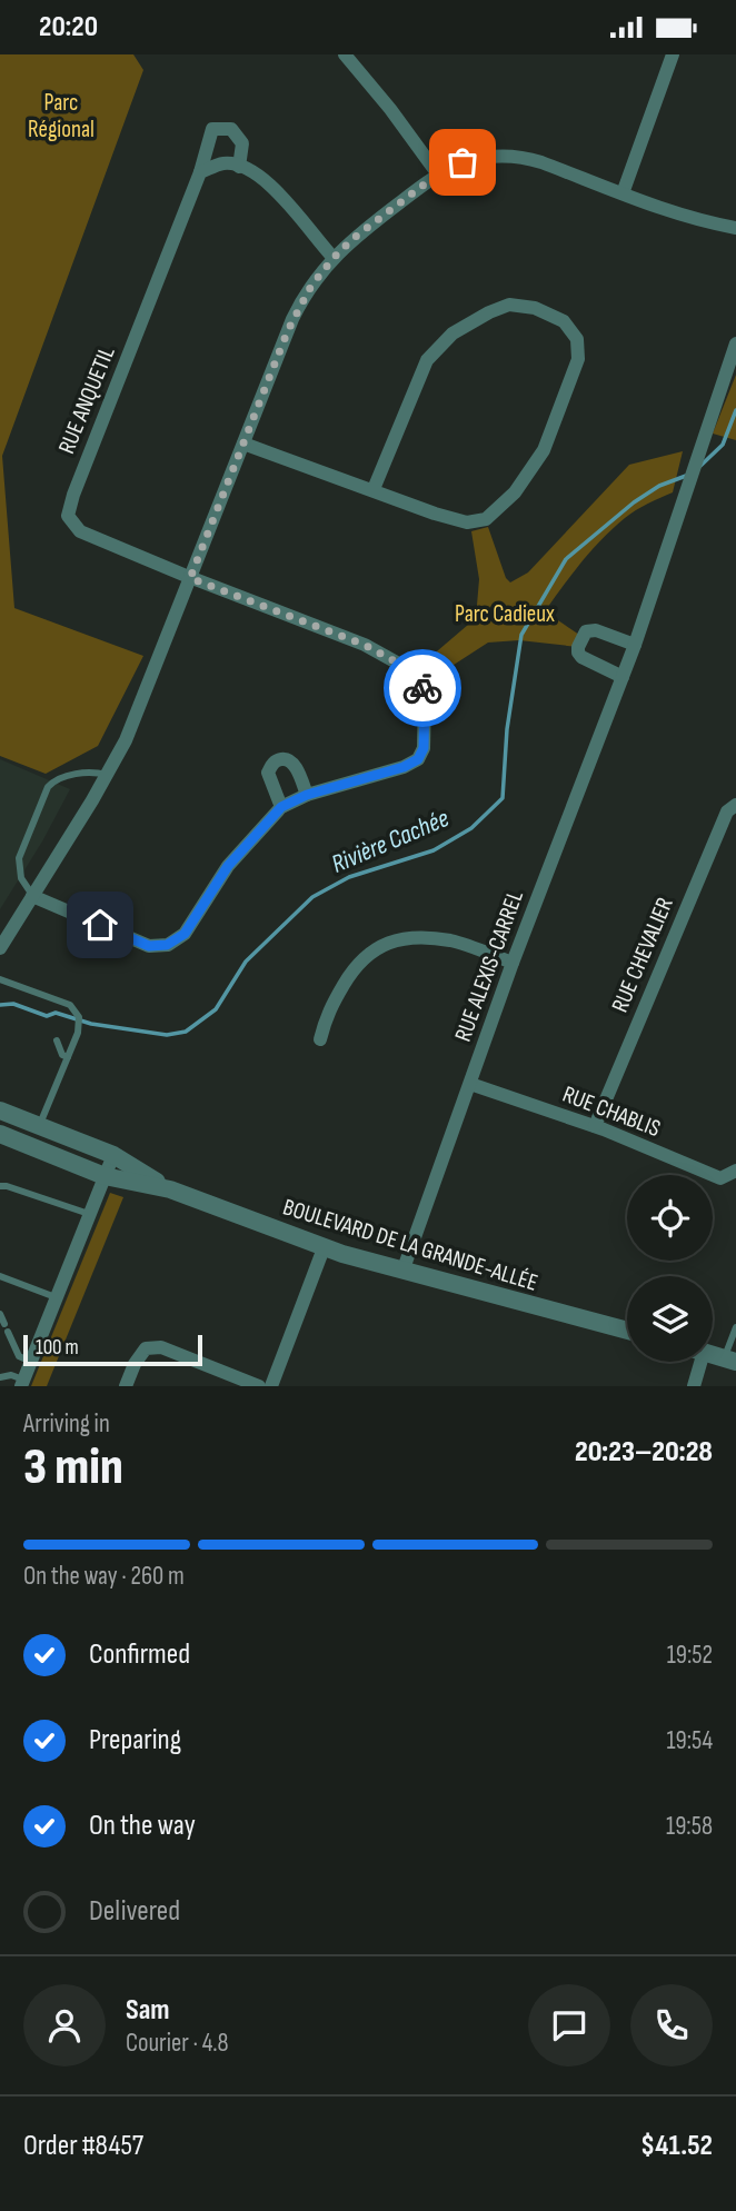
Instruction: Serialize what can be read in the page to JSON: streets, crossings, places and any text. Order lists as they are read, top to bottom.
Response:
{
  "streets": {
    "street": [
      "RUE ANQUETIL",
      "RUE CHEVALIER",
      "RUE ALEXIS-CARREL",
      "RUE CHABLIS",
      "BOULEVARD DE LA GRANDE-ALLÉE"
    ]
  },
  "crossings": [
    ["RUE CHEVALIER", "RUE CHABLIS"],
    ["RUE ALEXIS-CARREL", "RUE CHABLIS"],
    ["RUE ALEXIS-CARREL", "BOULEVARD DE LA GRANDE-ALLÉE"]
  ],
  "water": ["Rivière Cachée"],
  "parks": ["Parc Régional", "Parc Cadieux"],
  "scale_bar": "100 m",
  "page": {
    "status": "20:20",
    "scale": "100 m",
    "heading": ["3 min", "Arriving in", "20:23–20:28"],
    "panel": [
      "Sam",
      "Courier · 4.8",
      "Order #8457",
      "$41.52"
    ],
    "bar": "On the way · 260 m",
    "list": [
      ["Confirmed", "19:52"],
      ["Preparing", "19:54"],
      ["On the way", "19:58"],
      "Delivered"
    ]
  }
}
